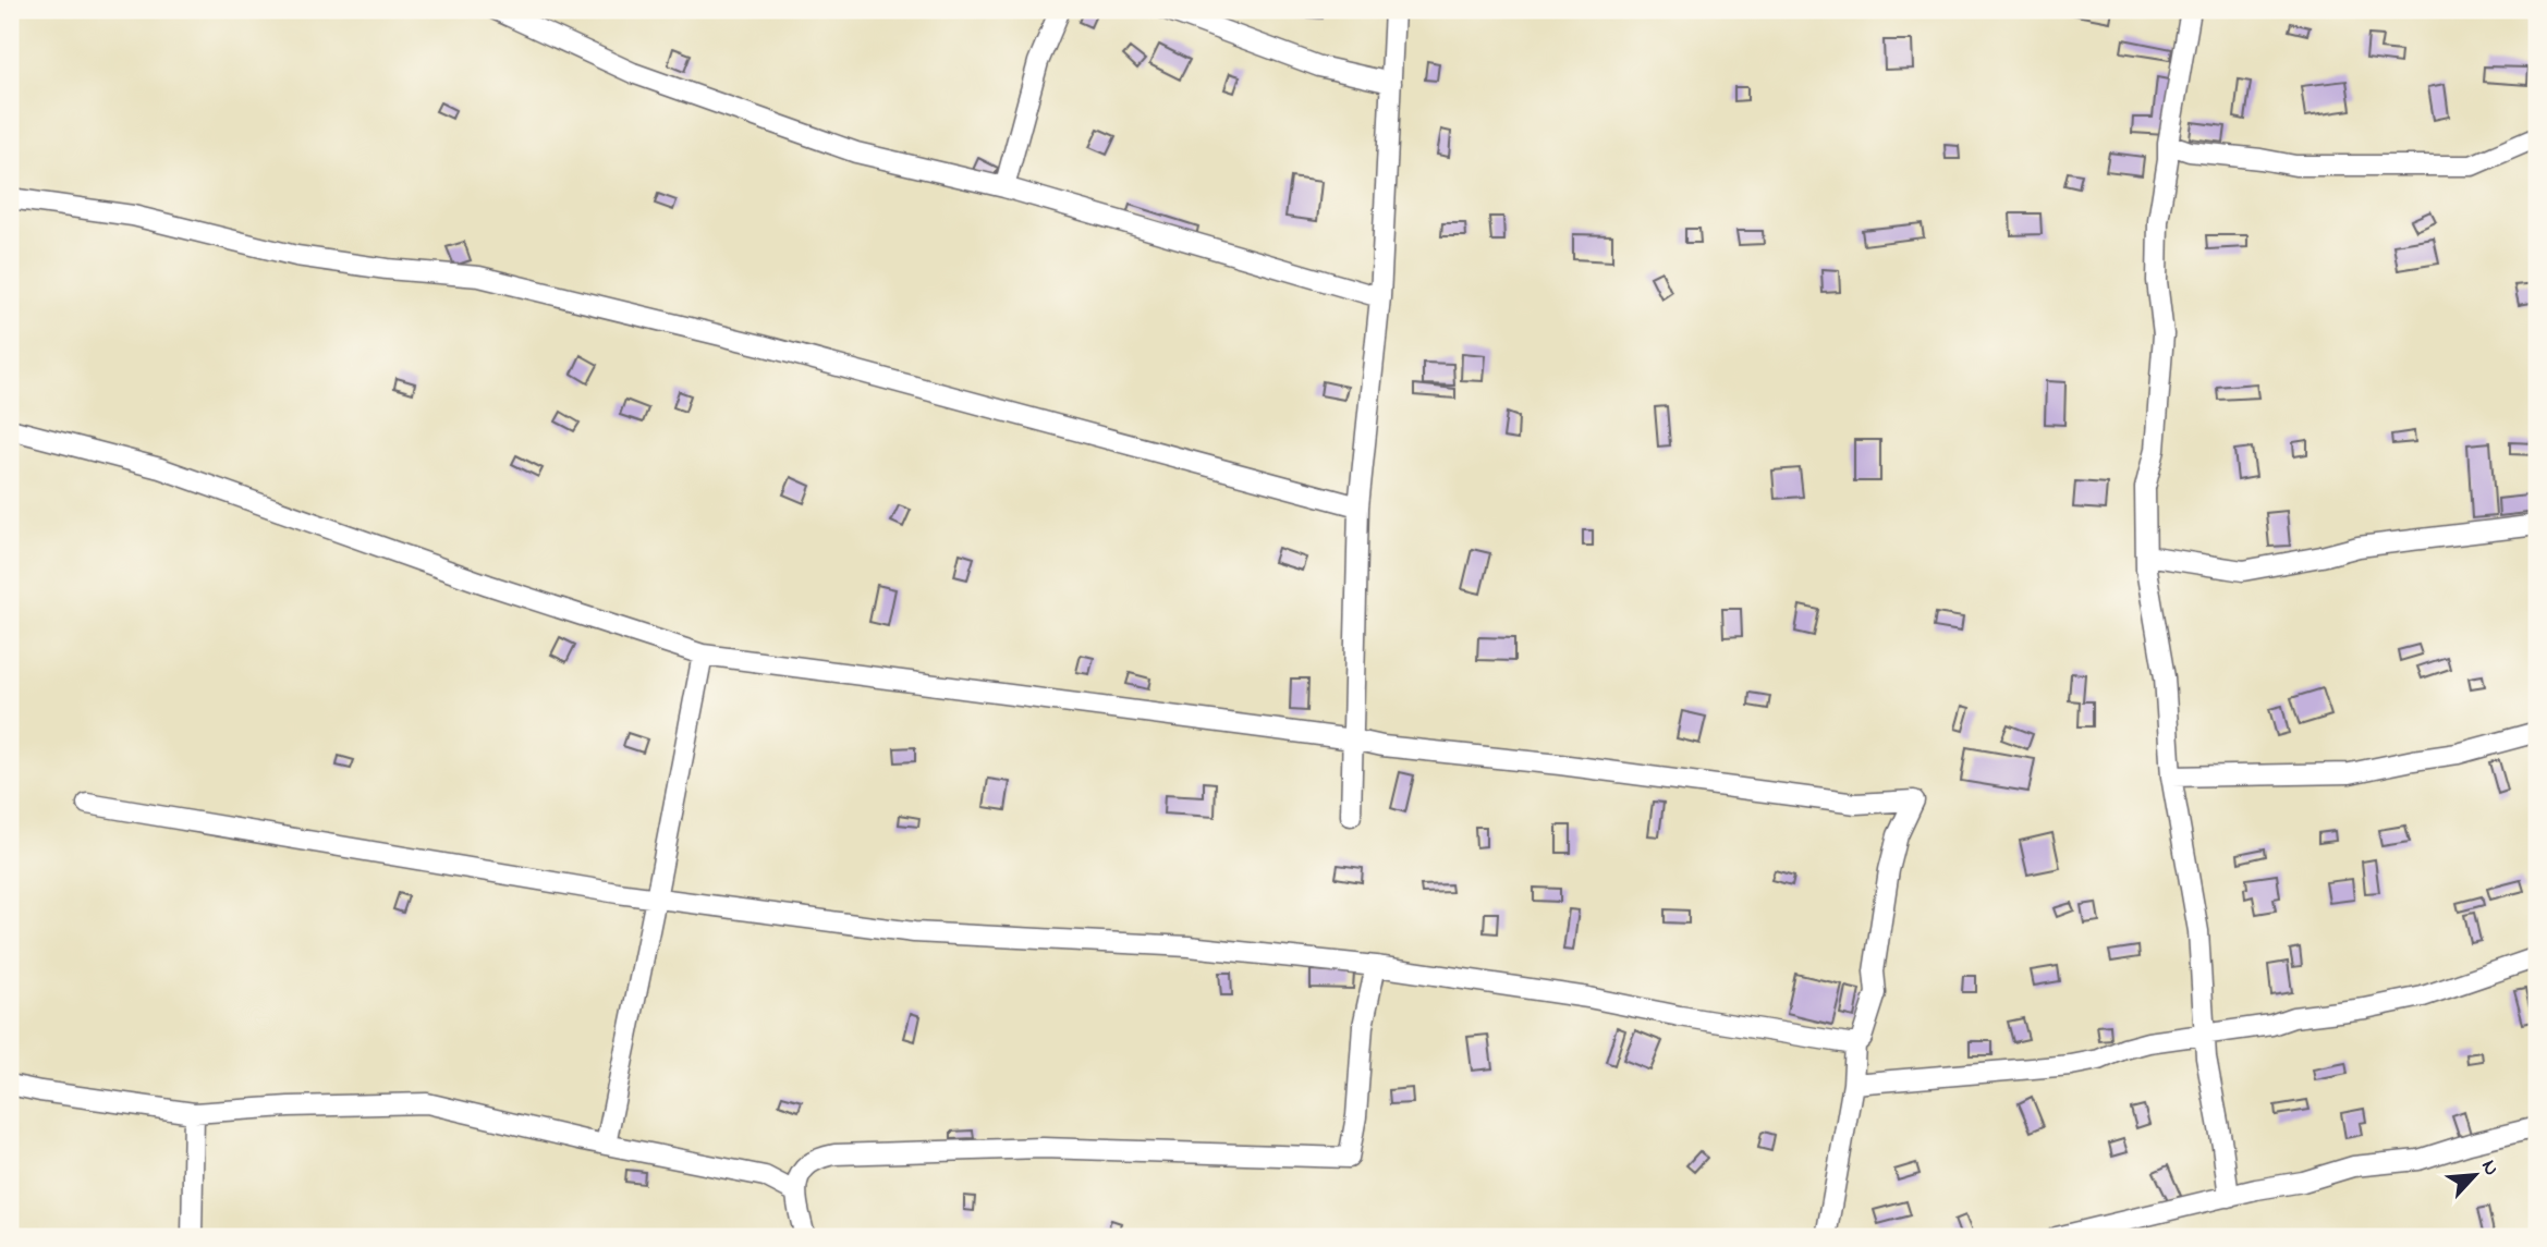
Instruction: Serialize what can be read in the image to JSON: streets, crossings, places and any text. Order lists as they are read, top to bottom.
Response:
{
  "north": "top right"
}
